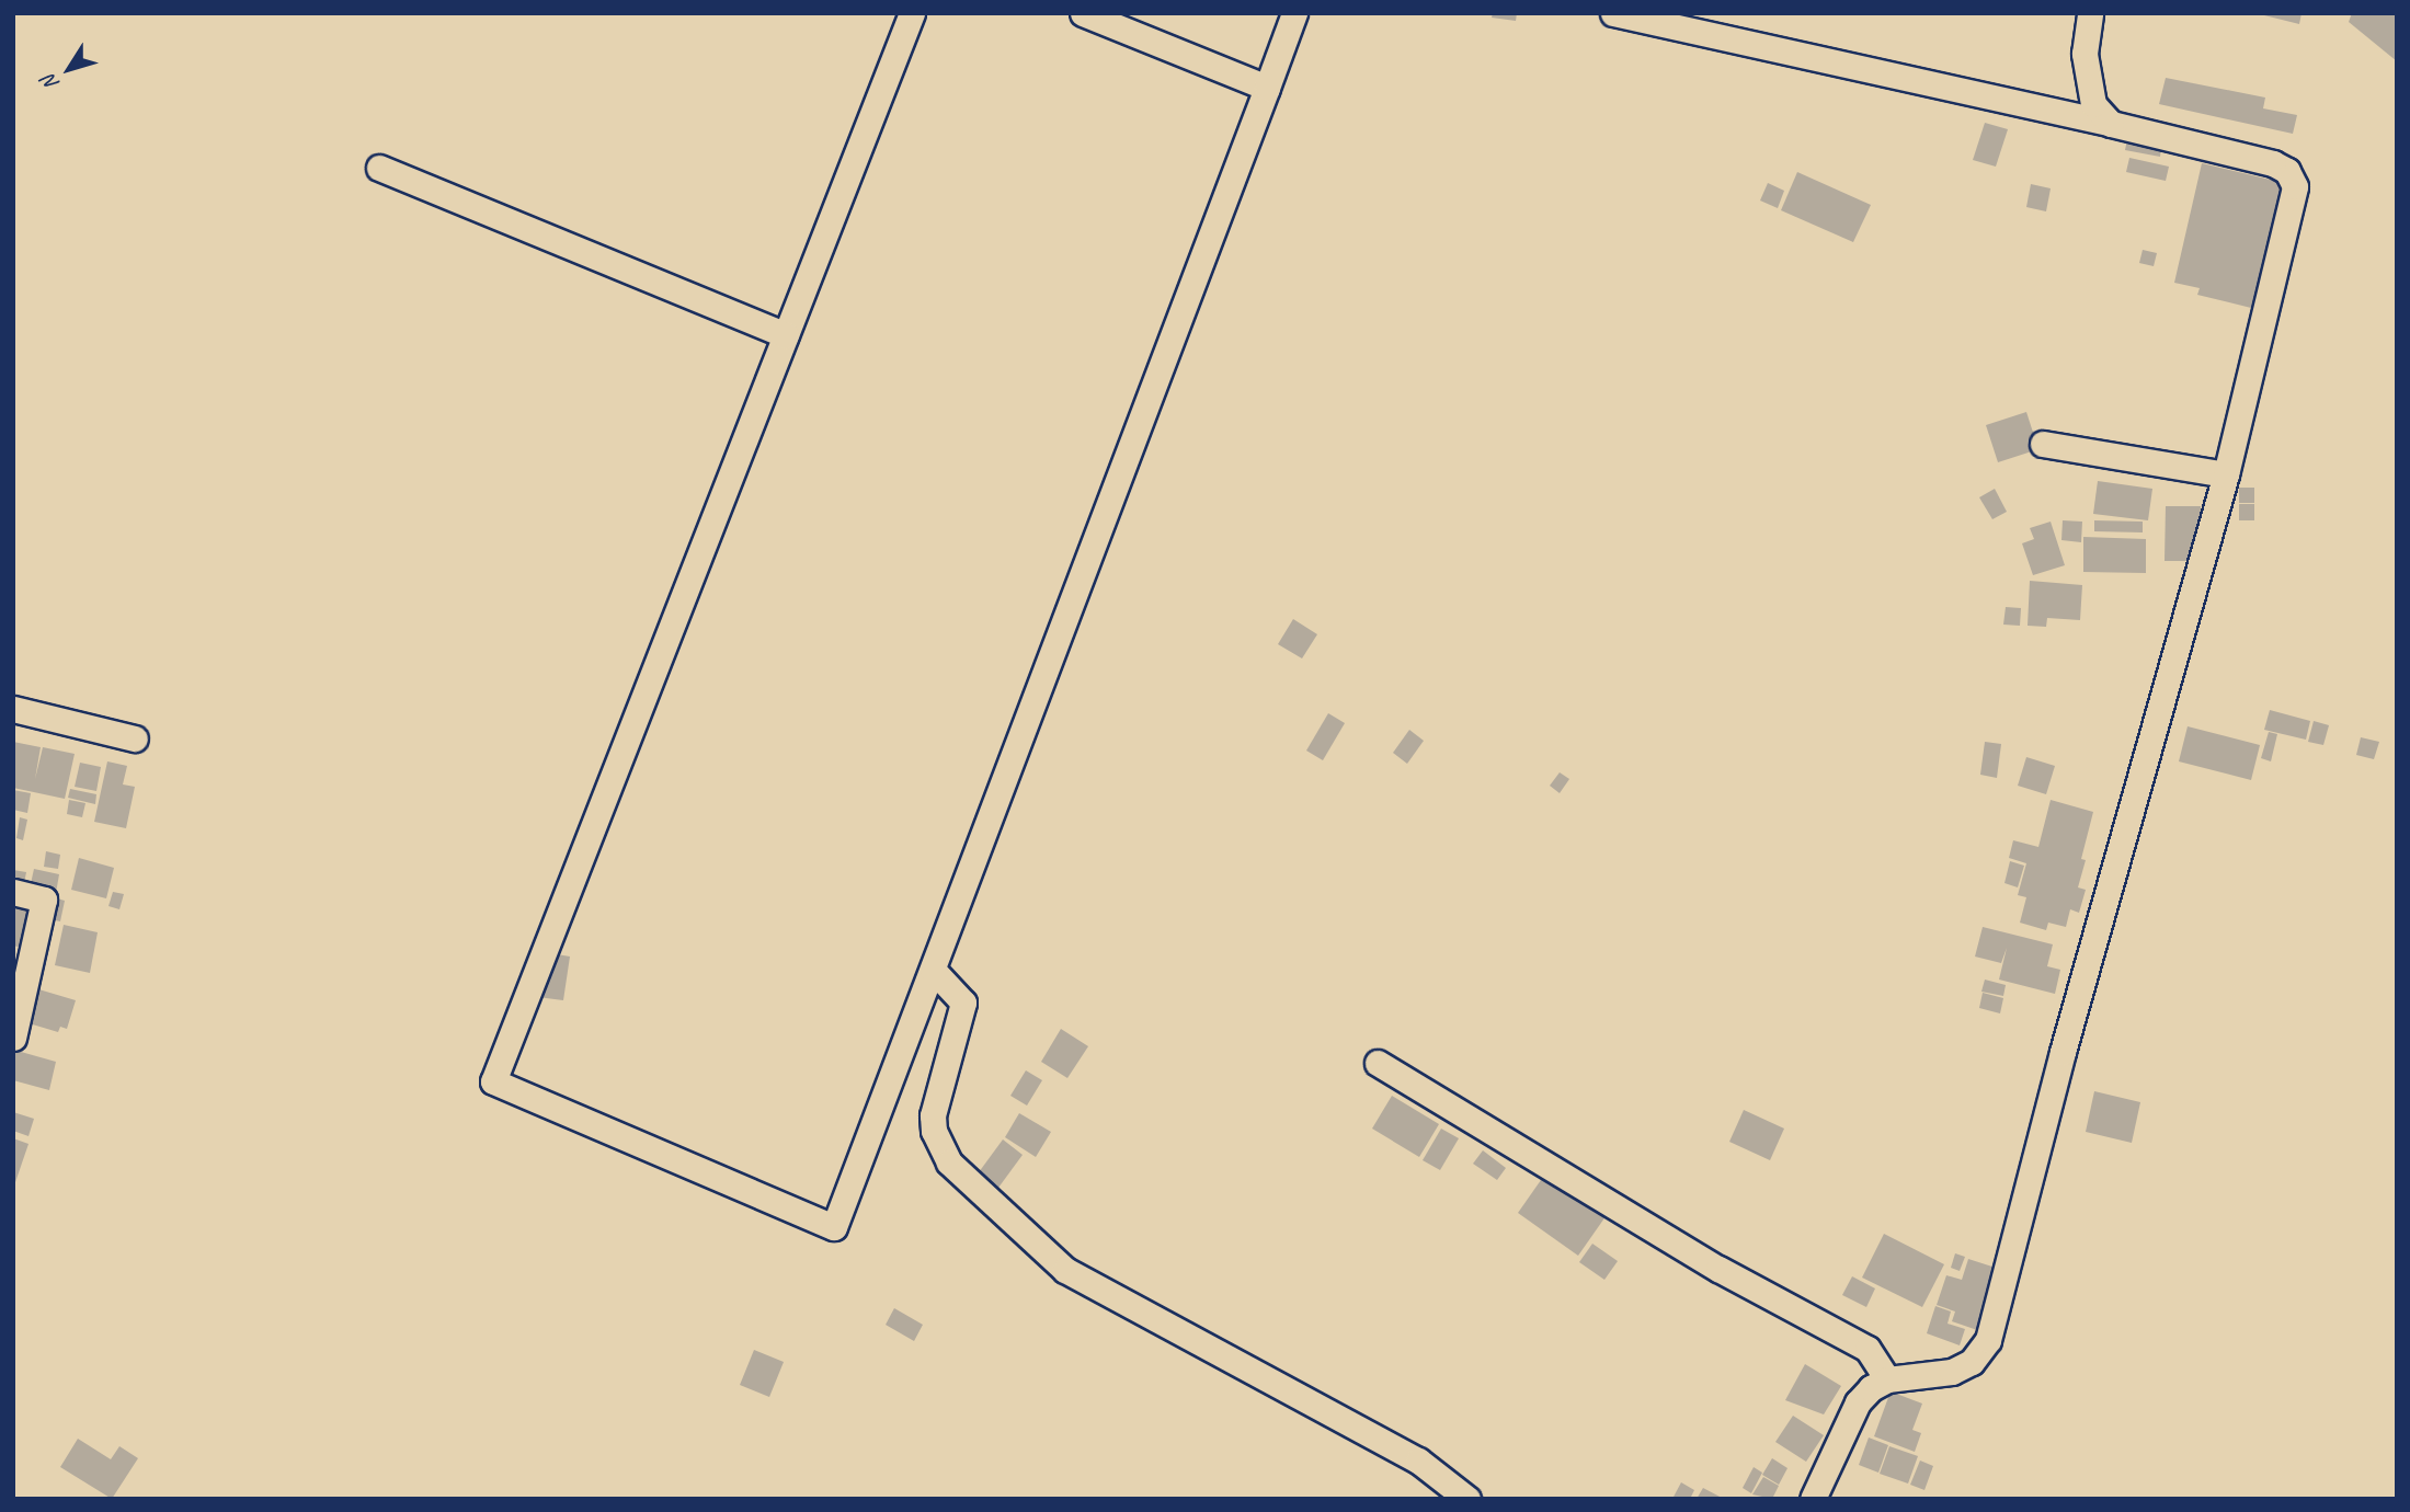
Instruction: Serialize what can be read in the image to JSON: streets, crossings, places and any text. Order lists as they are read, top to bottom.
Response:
{
  "north": "bottom left"
}
